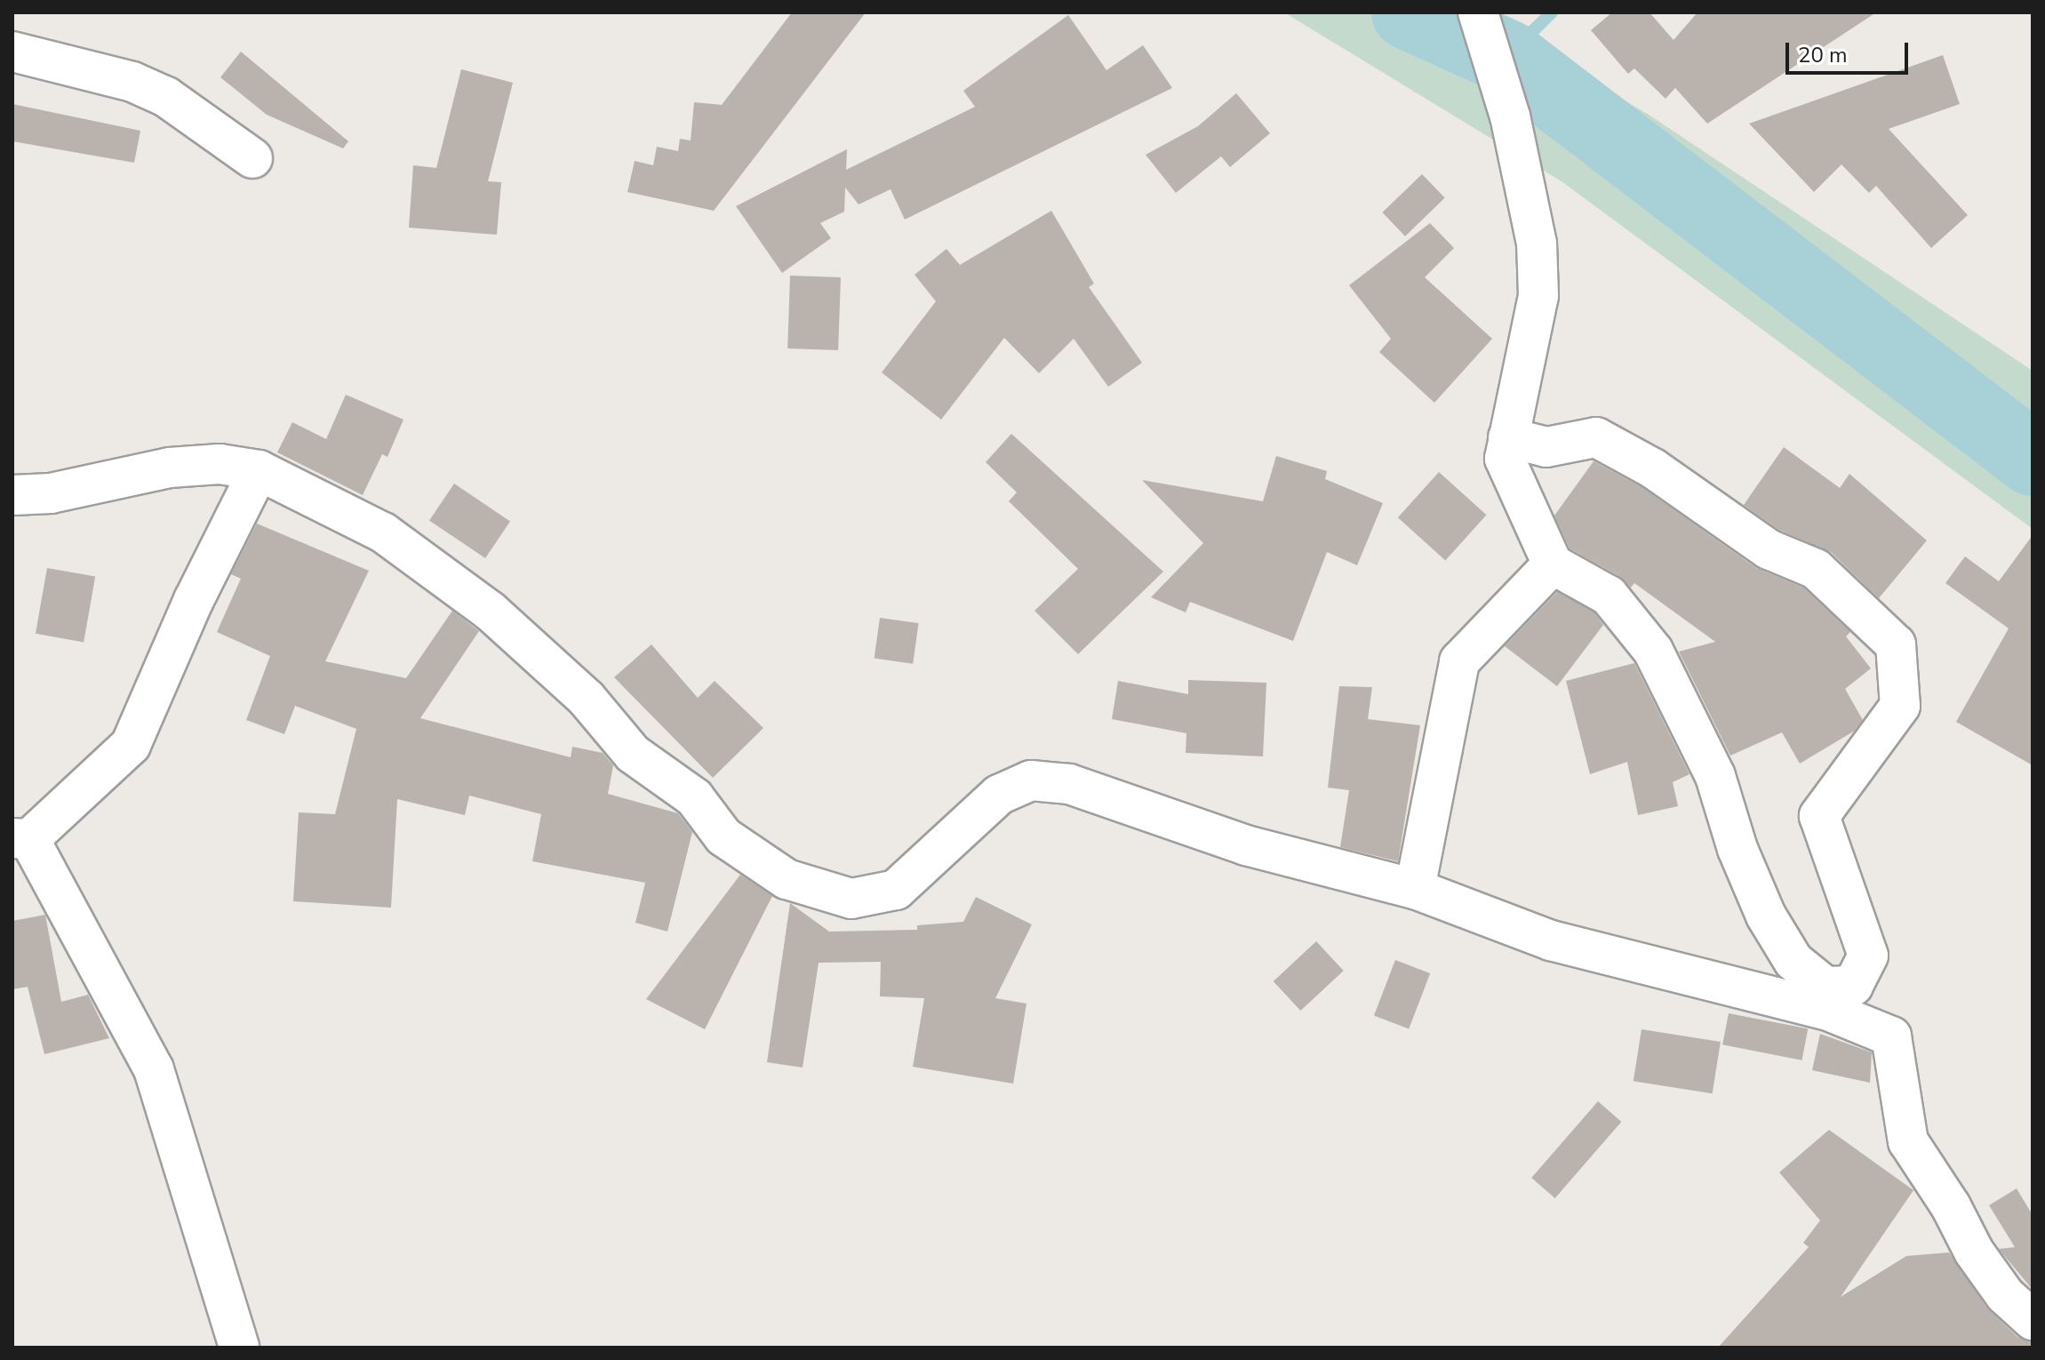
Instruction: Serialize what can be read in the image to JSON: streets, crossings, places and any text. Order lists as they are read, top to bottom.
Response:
{
  "scale_bar": "20 m"
}
